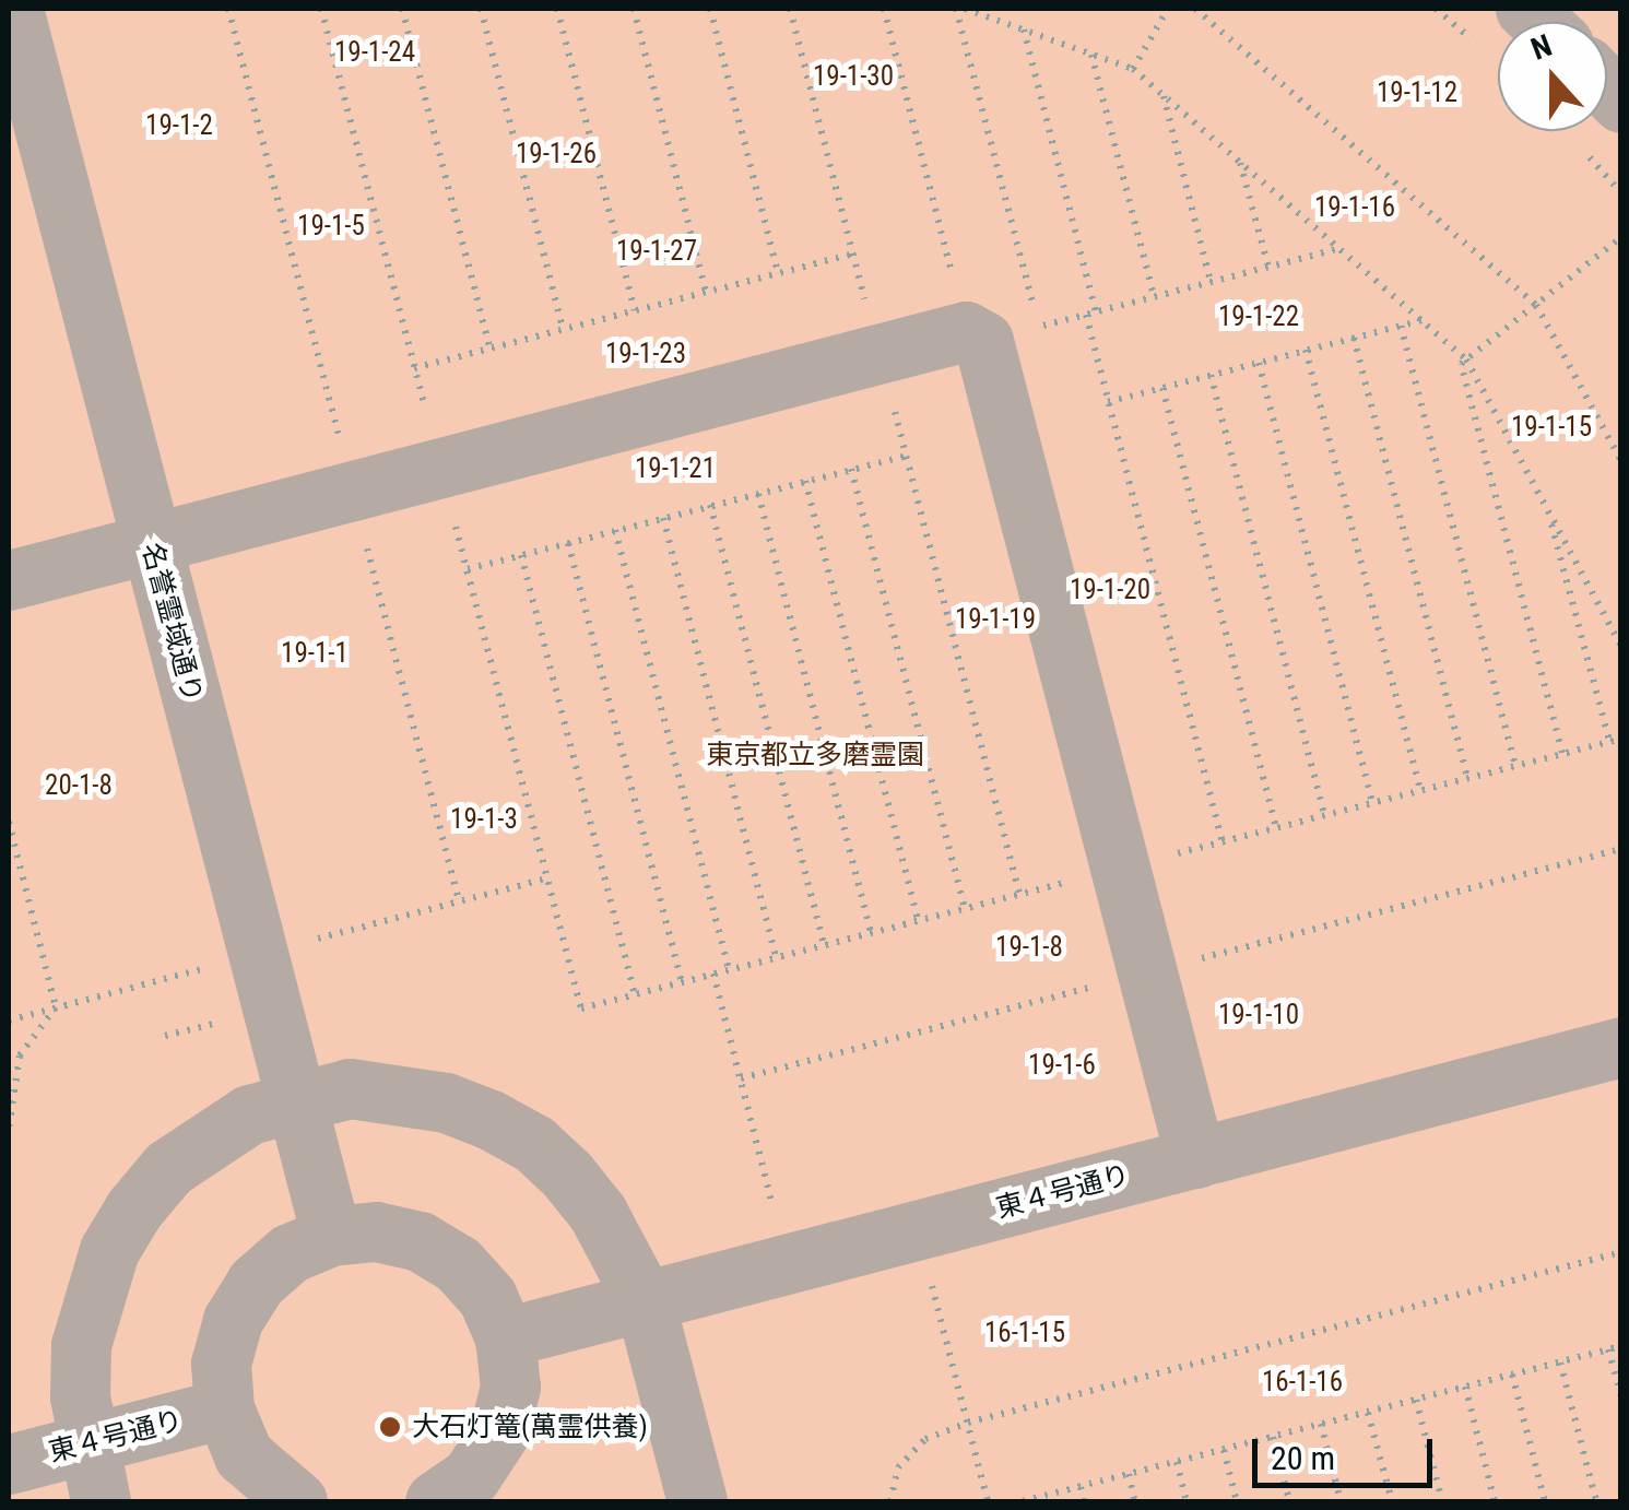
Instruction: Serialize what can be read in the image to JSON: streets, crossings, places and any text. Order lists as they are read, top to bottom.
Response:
{
  "streets": {
    "lane": ["名誉霊域通り", "東４号通り"]
  },
  "parks": [
    "19-1-24",
    "19-1-30",
    "19-1-12",
    "19-1-2",
    "19-1-26",
    "19-1-16",
    "19-1-5",
    "19-1-27",
    "19-1-22",
    "19-1-23",
    "19-1-15",
    "19-1-21",
    "19-1-20",
    "19-1-19",
    "19-1-1",
    "東京都立多磨霊園",
    "20-1-8",
    "19-1-3",
    "19-1-8",
    "19-1-10",
    "19-1-6",
    "16-1-15",
    "16-1-16"
  ],
  "places": ["大石灯篭(萬霊供養)"],
  "scale_bar": "20 m",
  "north": "top"
}
